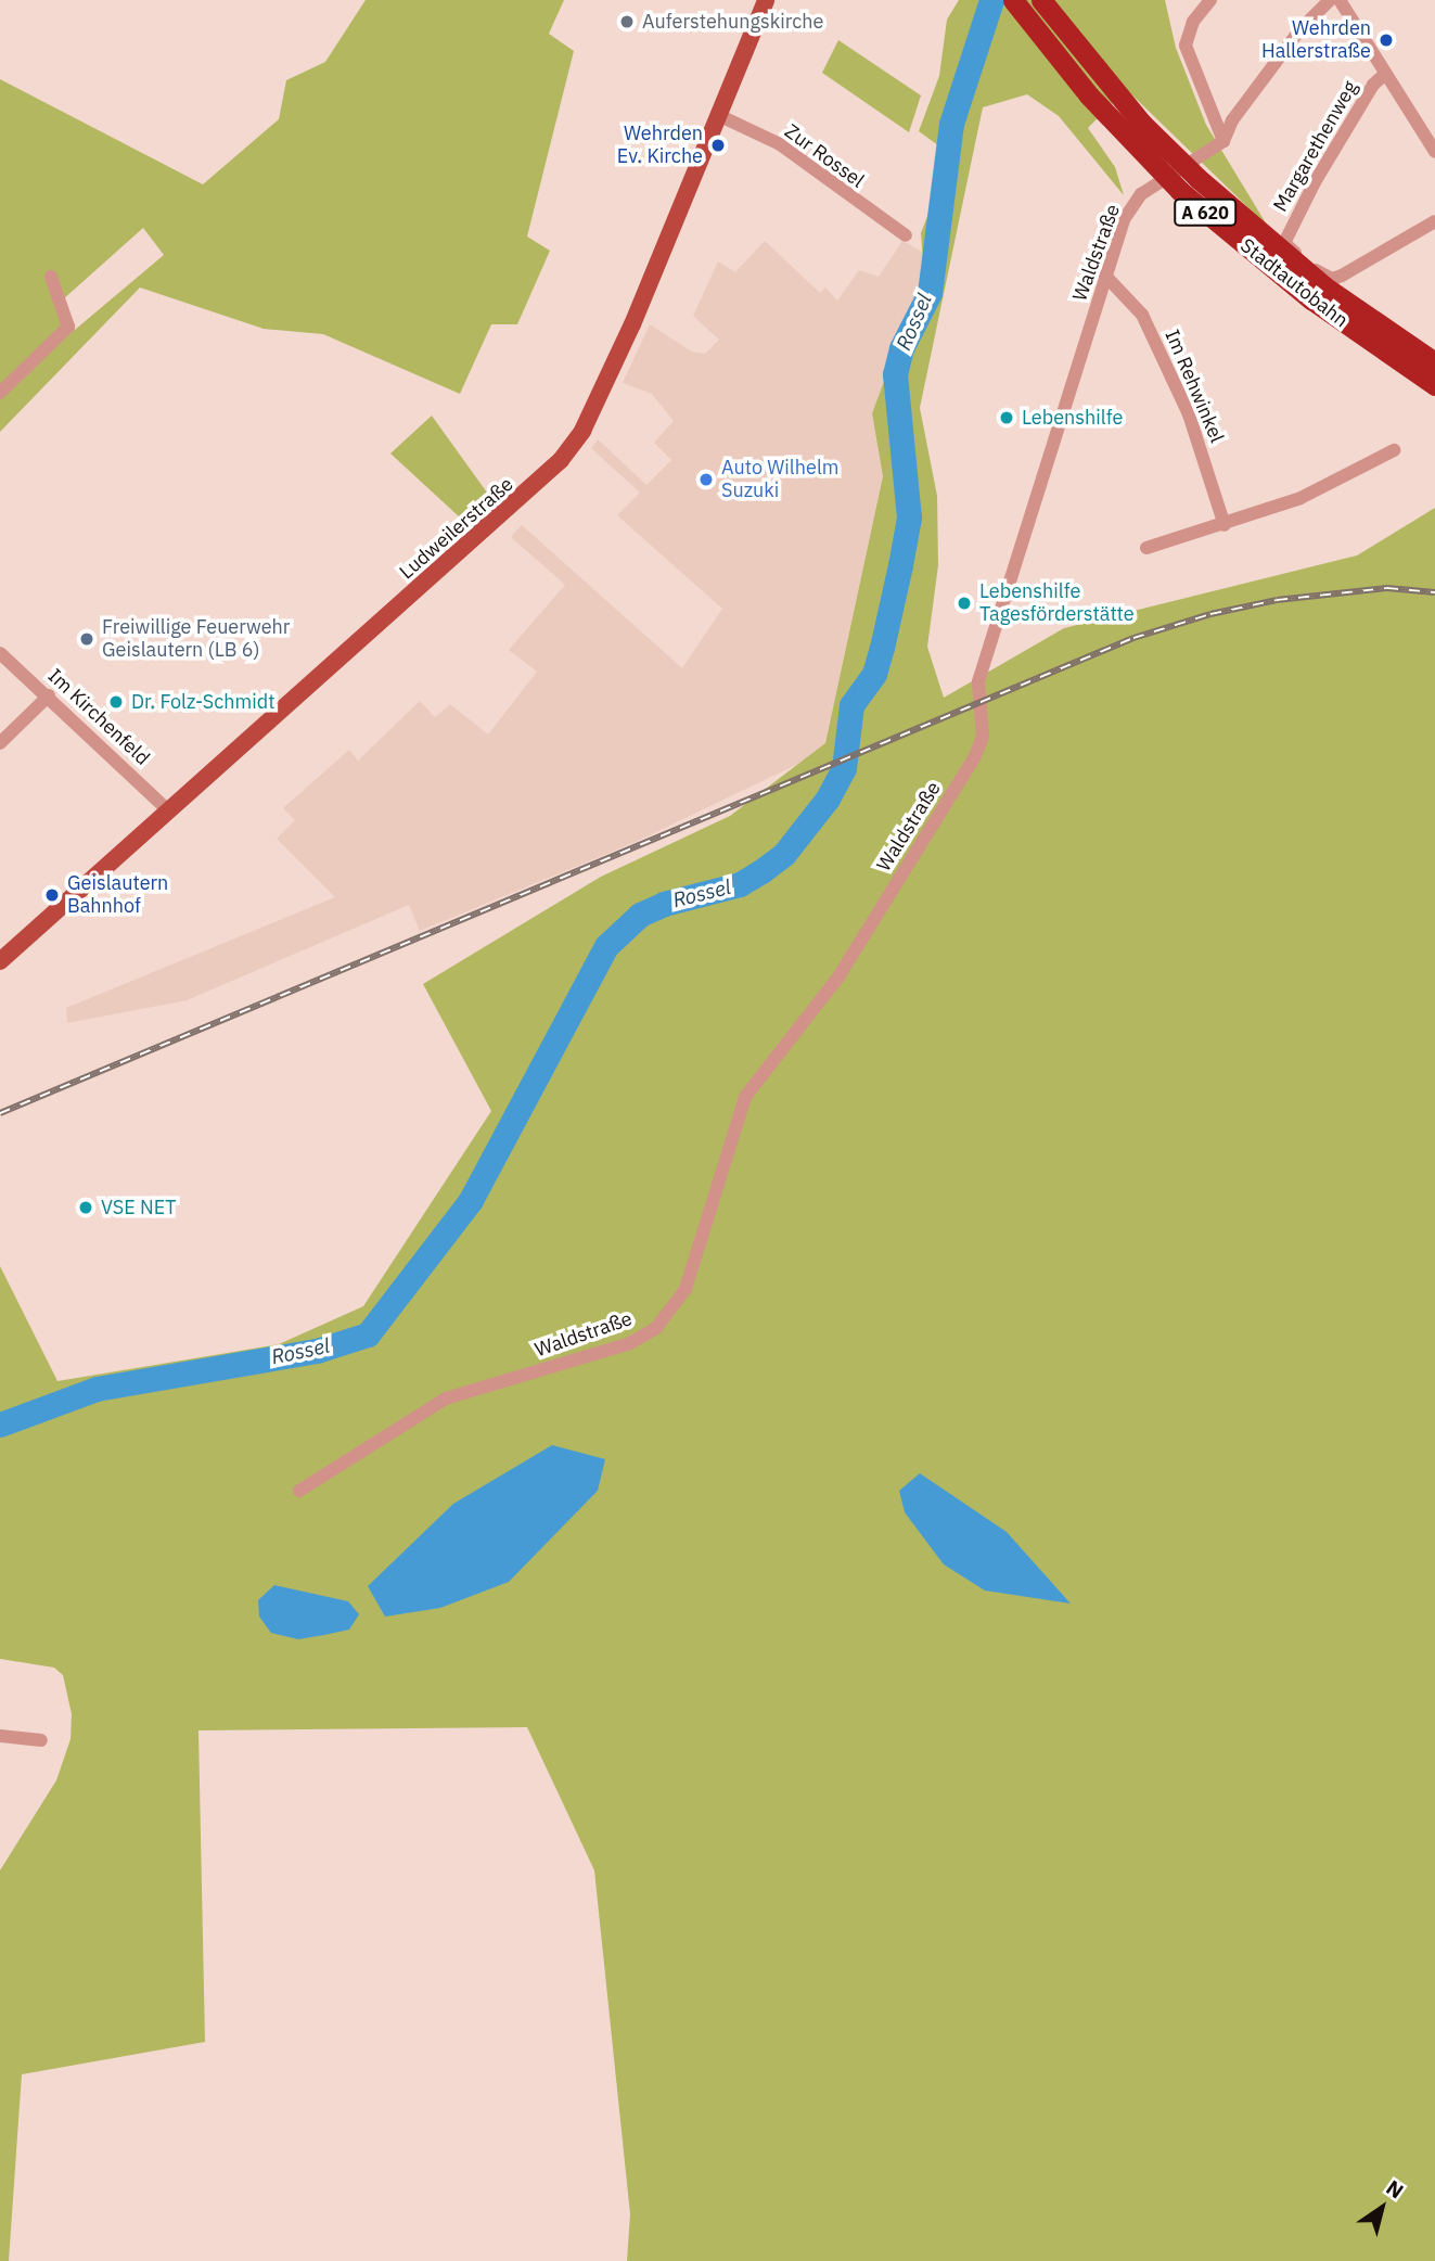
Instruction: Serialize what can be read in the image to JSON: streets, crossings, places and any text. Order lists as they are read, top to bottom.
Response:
{
  "streets": {
    "highway": ["A 620", "Stadtautobahn"],
    "main road": ["Ludweilerstraße"],
    "street": [
      "Margarethenweg",
      "Zur Rossel",
      "Waldstraße",
      "Im Rehwinkel",
      "Im Kirchenfeld"
    ]
  },
  "crossings": [
    ["Zur Rossel", "Ludweilerstraße"],
    ["Waldstraße", "Im Rehwinkel"],
    ["Ludweilerstraße", "Im Kirchenfeld"]
  ],
  "water": ["Rossel"],
  "places": [
    "Auferstehungskirche",
    "Wehrden Hallerstraße",
    "Wehrden Ev. Kirche",
    "Lebenshilfe",
    "Auto Wilhelm Suzuki",
    "Lebenshilfe Tagesförderstätte",
    "Freiwillige Feuerwehr Geislautern (LB 6)",
    "Dr. Folz-Schmidt",
    "Geislautern Bahnhof",
    "VSE NET"
  ],
  "north": "top right"
}
